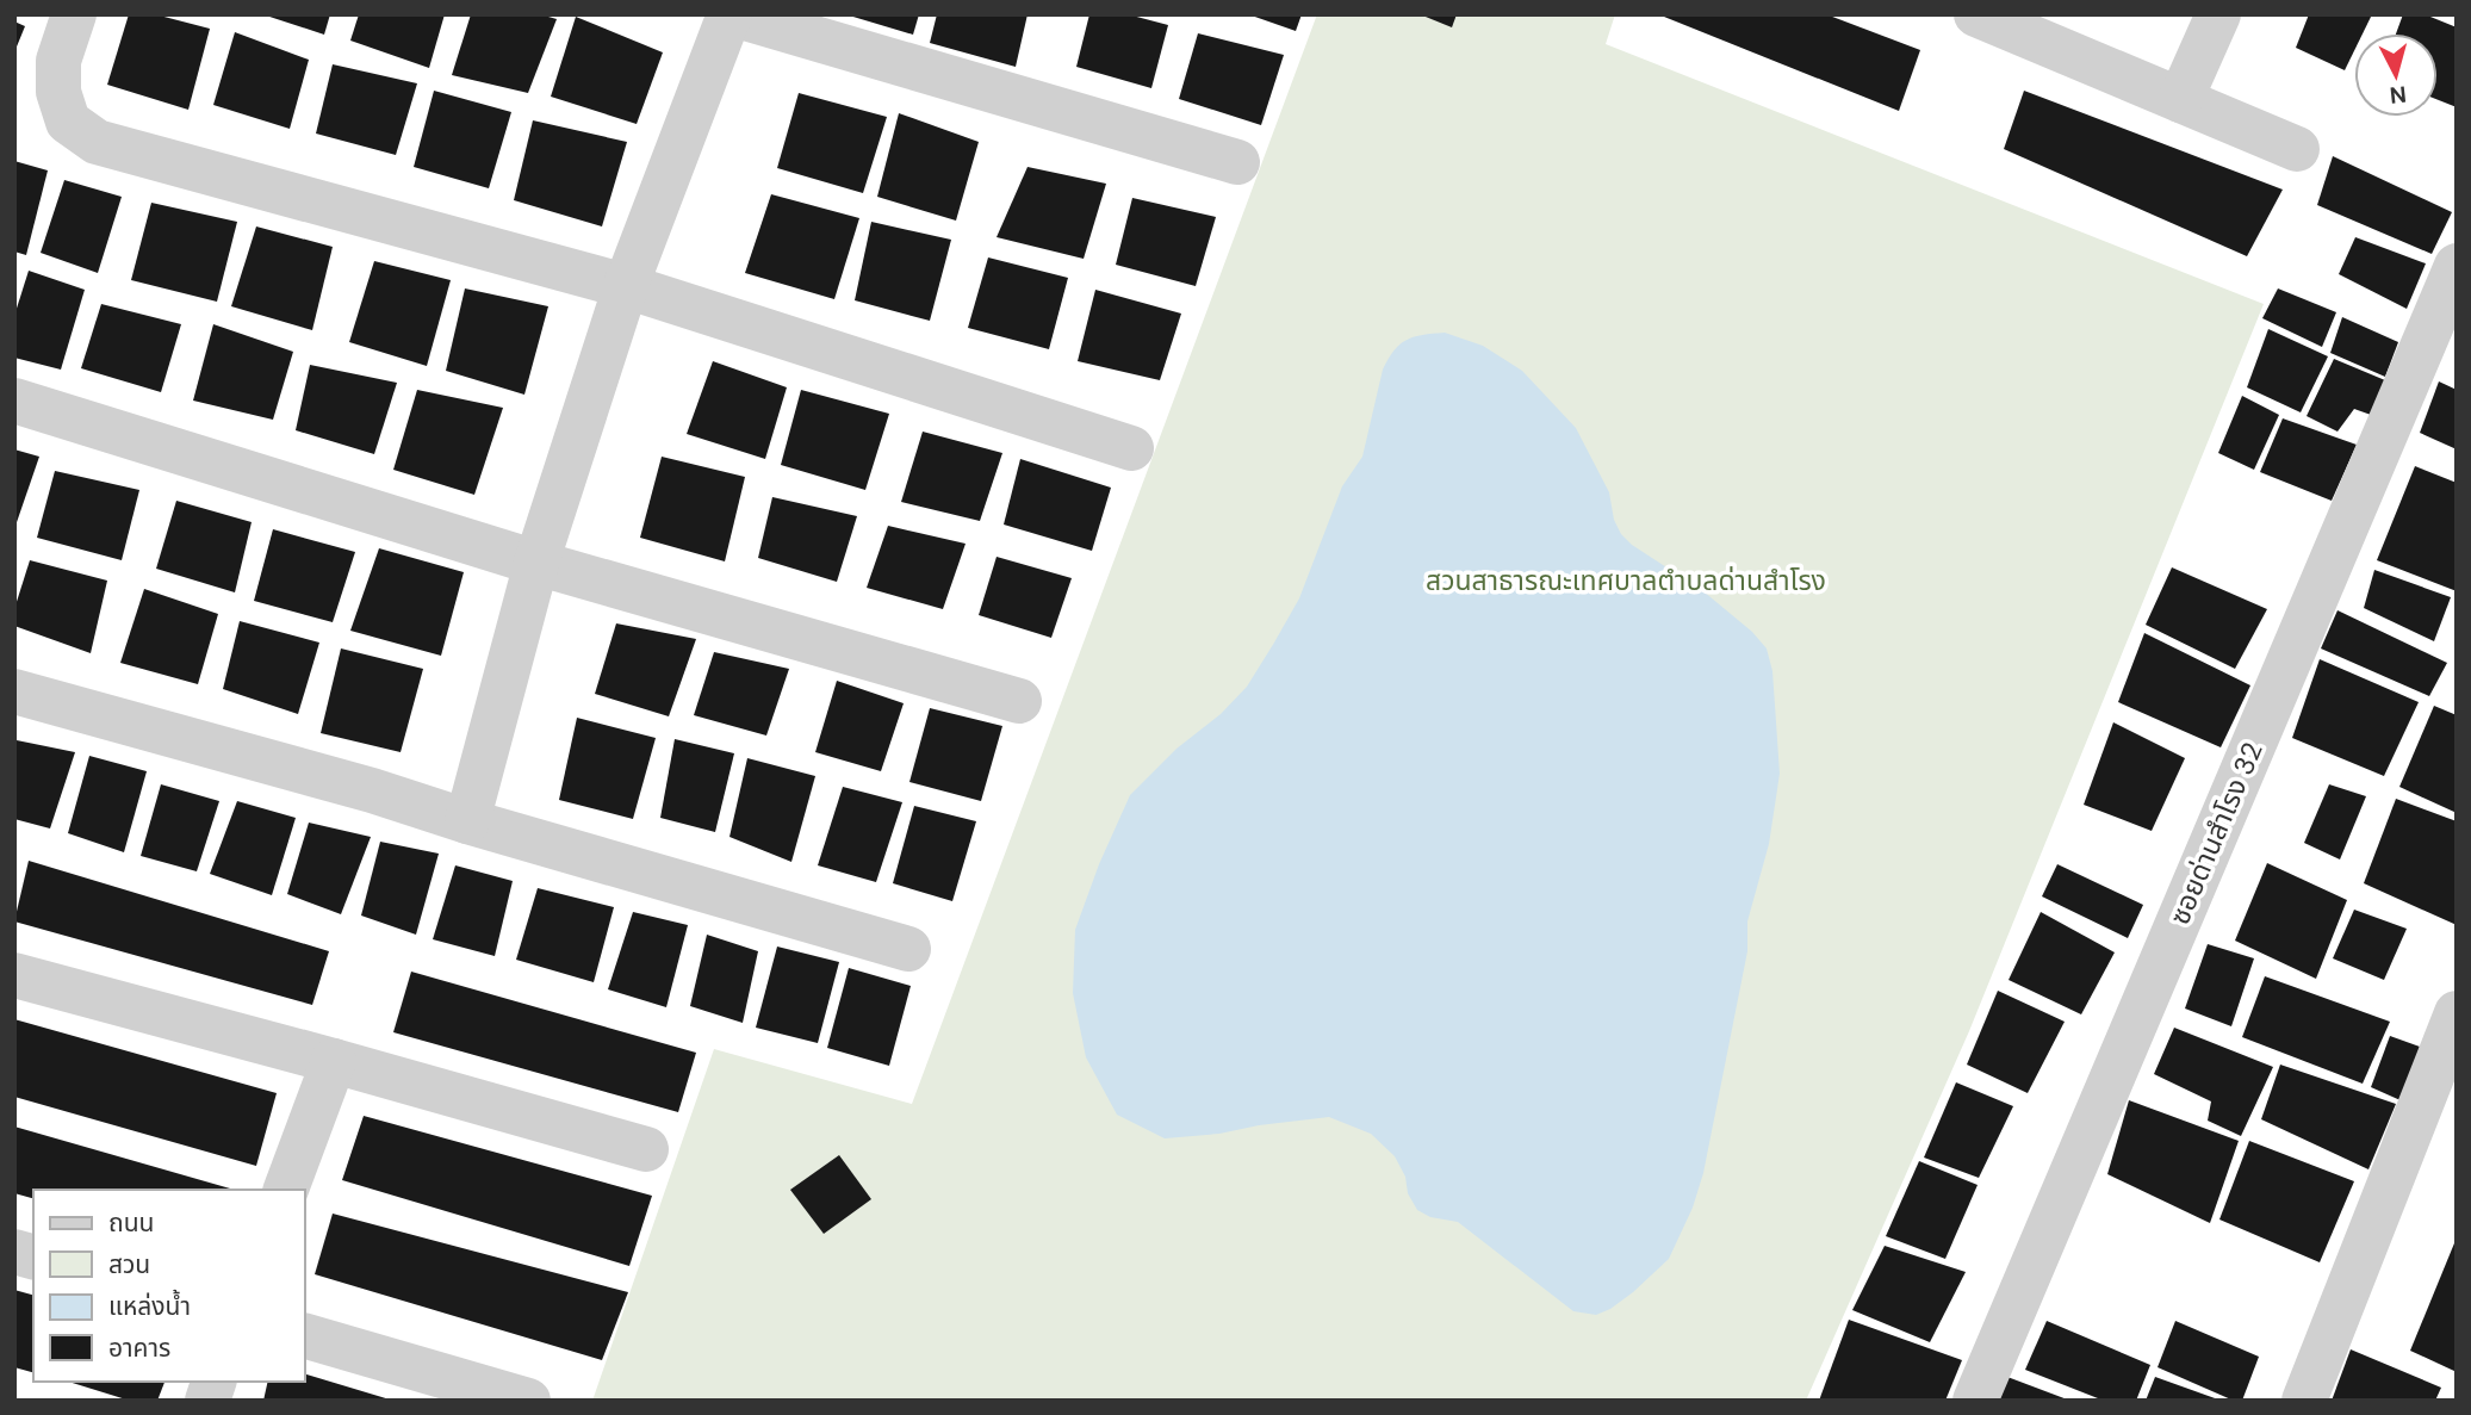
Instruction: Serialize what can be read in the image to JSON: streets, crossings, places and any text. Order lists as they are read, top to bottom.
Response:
{
  "streets": {
    "street": ["ซอยด่านสำโรง 32"]
  },
  "parks": ["สวนสาธารณะเทศบาลตำบลด่านสำโรง"],
  "legend": [
    "ถนน",
    "สวน",
    "แหล่งน้ำ",
    "อาคาร"
  ],
  "north": "bottom"
}
